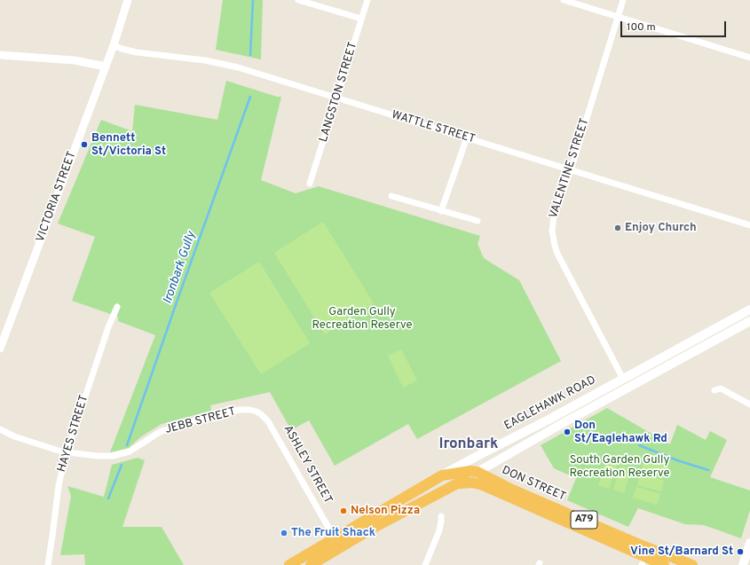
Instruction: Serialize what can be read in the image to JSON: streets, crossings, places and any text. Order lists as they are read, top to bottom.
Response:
{
  "streets": {
    "highway": ["EAGLEHAWK ROAD", "DON STREET", "A79"],
    "main road": ["VALENTINE STREET"],
    "street": [
      "LANGSTON STREET",
      "WATTLE STREET",
      "VICTORIA STREET",
      "JEBB STREET",
      "HAYES STREET",
      "ASHLEY STREET"
    ]
  },
  "crossings": [
    ["LANGSTON STREET", "WATTLE STREET"],
    ["WATTLE STREET", "VALENTINE STREET"],
    ["WATTLE STREET", "VICTORIA STREET"],
    ["VALENTINE STREET", "EAGLEHAWK ROAD"],
    ["EAGLEHAWK ROAD", "ASHLEY STREET"],
    ["EAGLEHAWK ROAD", "DON STREET"],
    ["JEBB STREET", "HAYES STREET"],
    ["JEBB STREET", "ASHLEY STREET"]
  ],
  "districts": ["Ironbark"],
  "water": ["Ironbark Gully"],
  "parks": ["Garden Gully Recreation Reserve", "South Garden Gully Recreation Reserve"],
  "places": [
    "Bennett St/Victoria St",
    "Enjoy Church",
    "Don St/Eaglehawk Rd",
    "Nelson Pizza",
    "The Fruit Shack",
    "Vine St/Barnard St"
  ],
  "scale_bar": "100 m"
}
